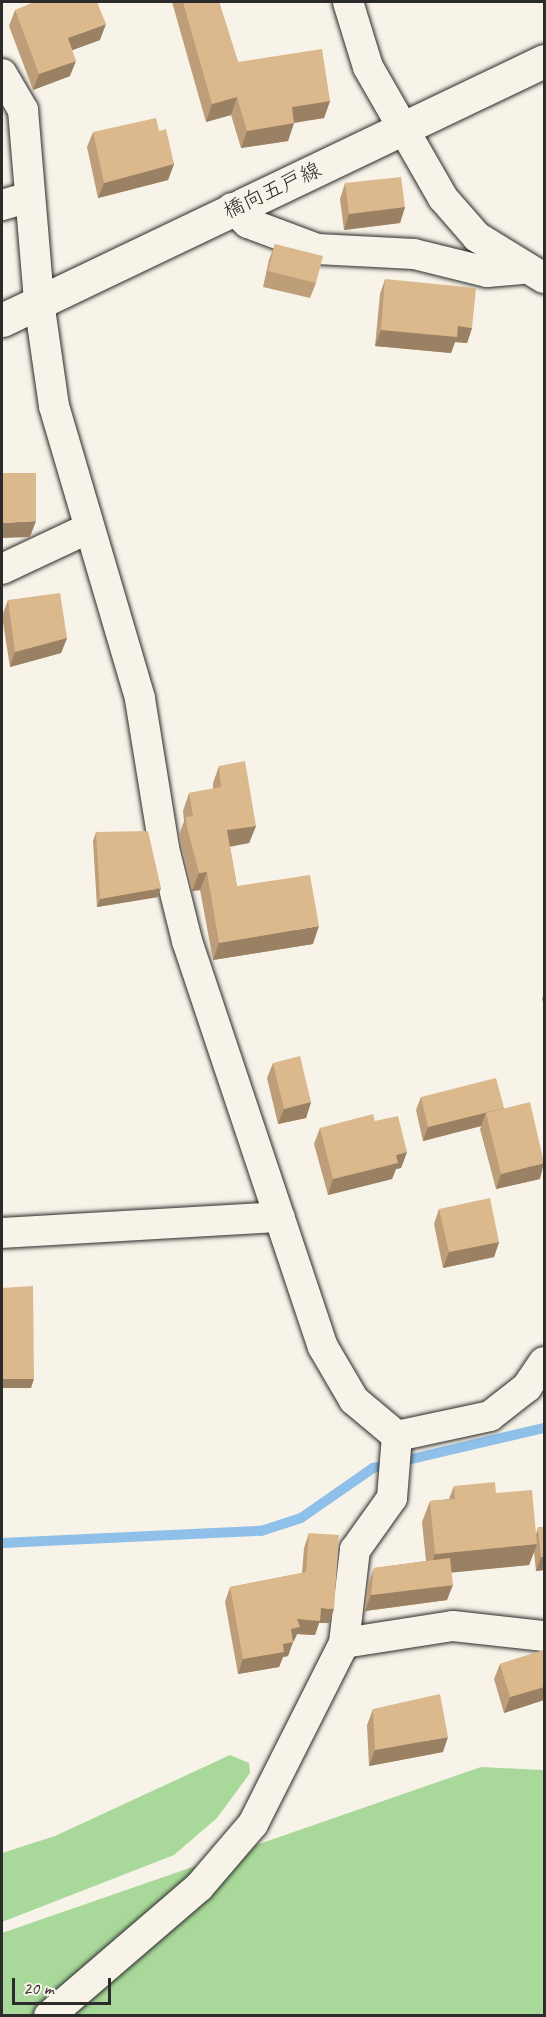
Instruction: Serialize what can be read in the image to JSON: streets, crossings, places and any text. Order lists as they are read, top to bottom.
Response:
{
  "streets": {
    "main road": ["橋向五戸線"]
  },
  "scale_bar": "20 m"
}
